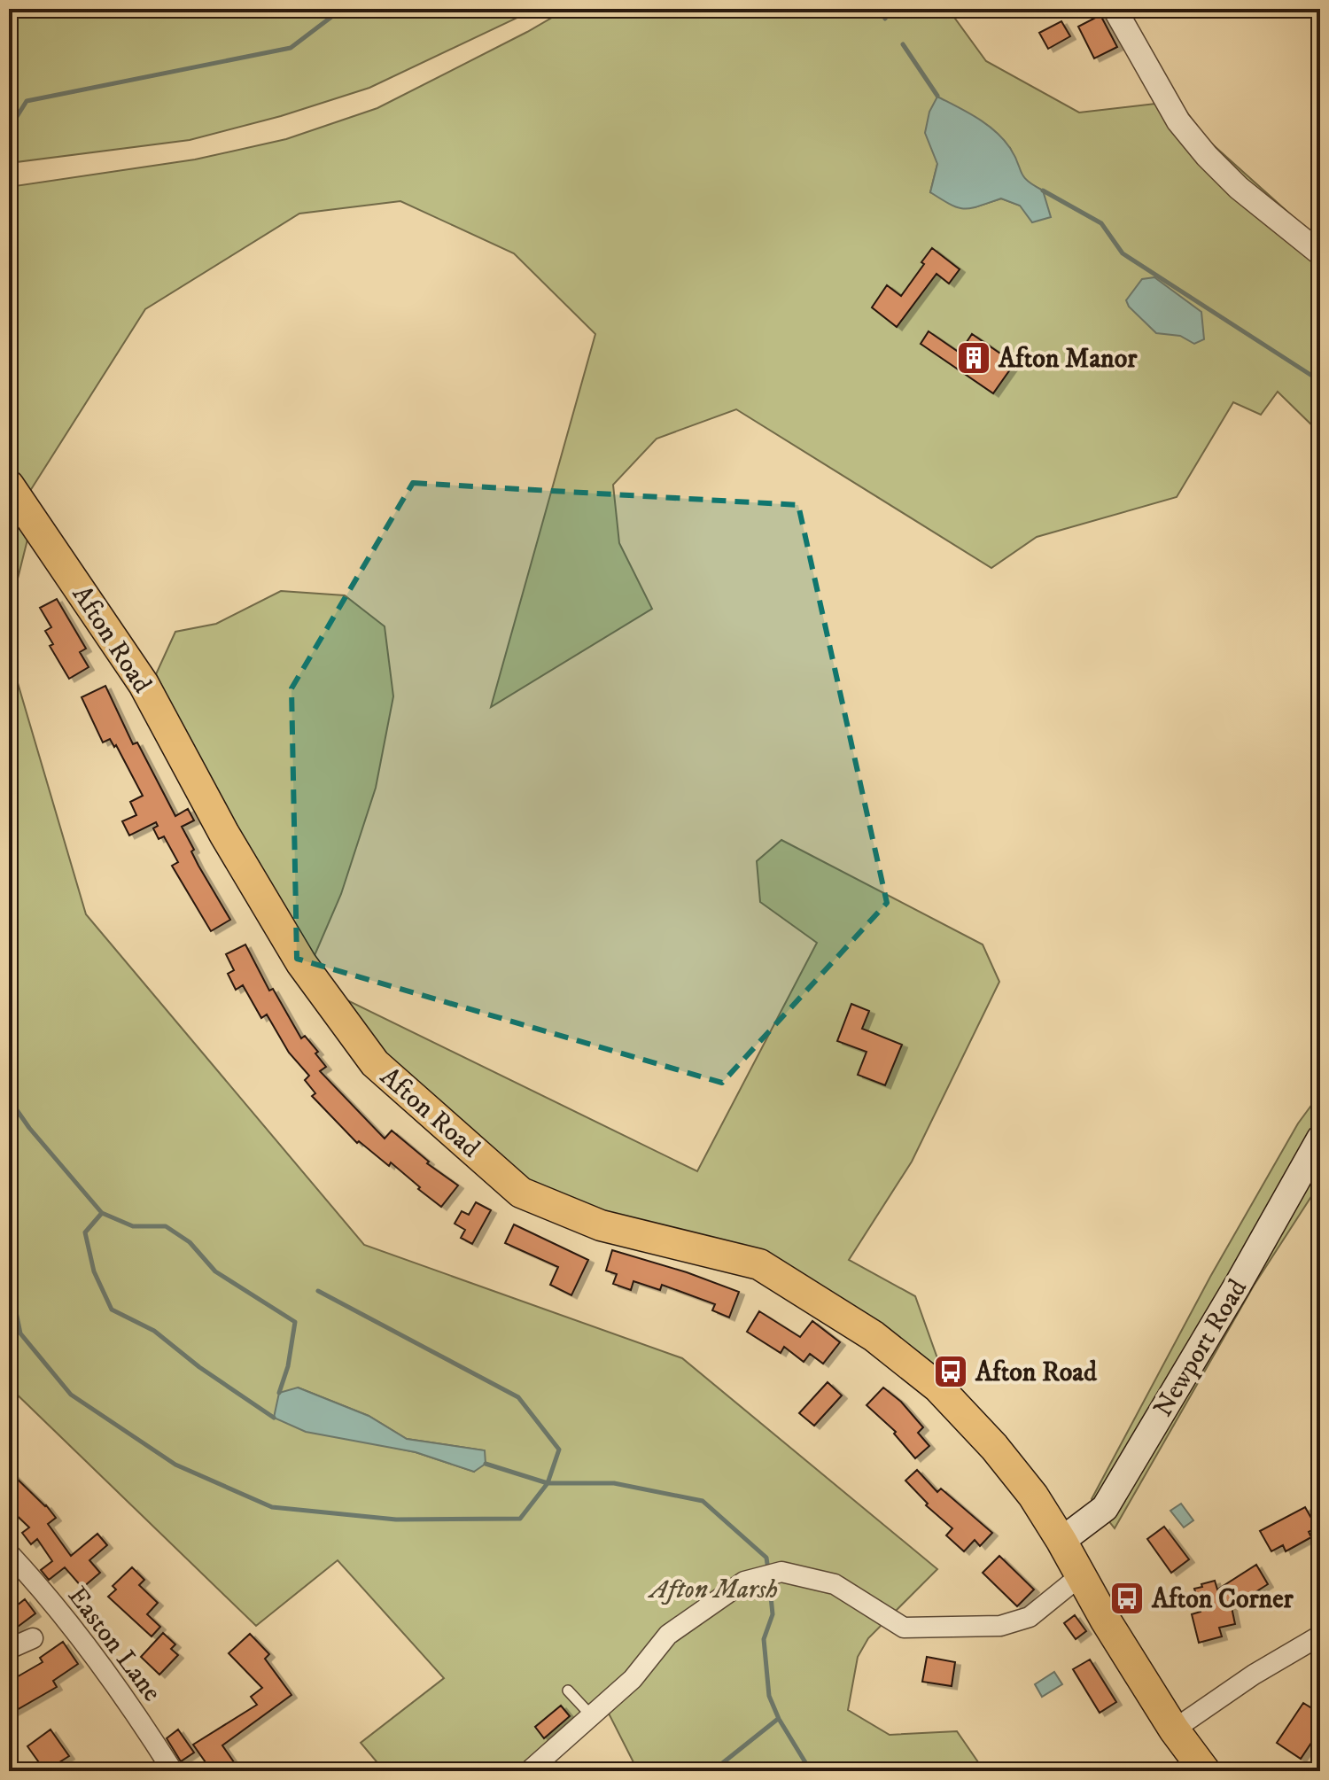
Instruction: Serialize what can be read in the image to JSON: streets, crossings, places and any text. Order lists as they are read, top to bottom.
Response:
{
  "streets": {
    "main road": ["Afton Road", "Newport Road"],
    "street": ["Easton Lane"]
  },
  "crossings": [
    ["Afton Road", "Newport Road"]
  ],
  "parks": ["Afton Marsh"],
  "places": {
    "building": ["Afton Manor"],
    "bus stop": ["Afton Road", "Afton Corner"]
  }
}
